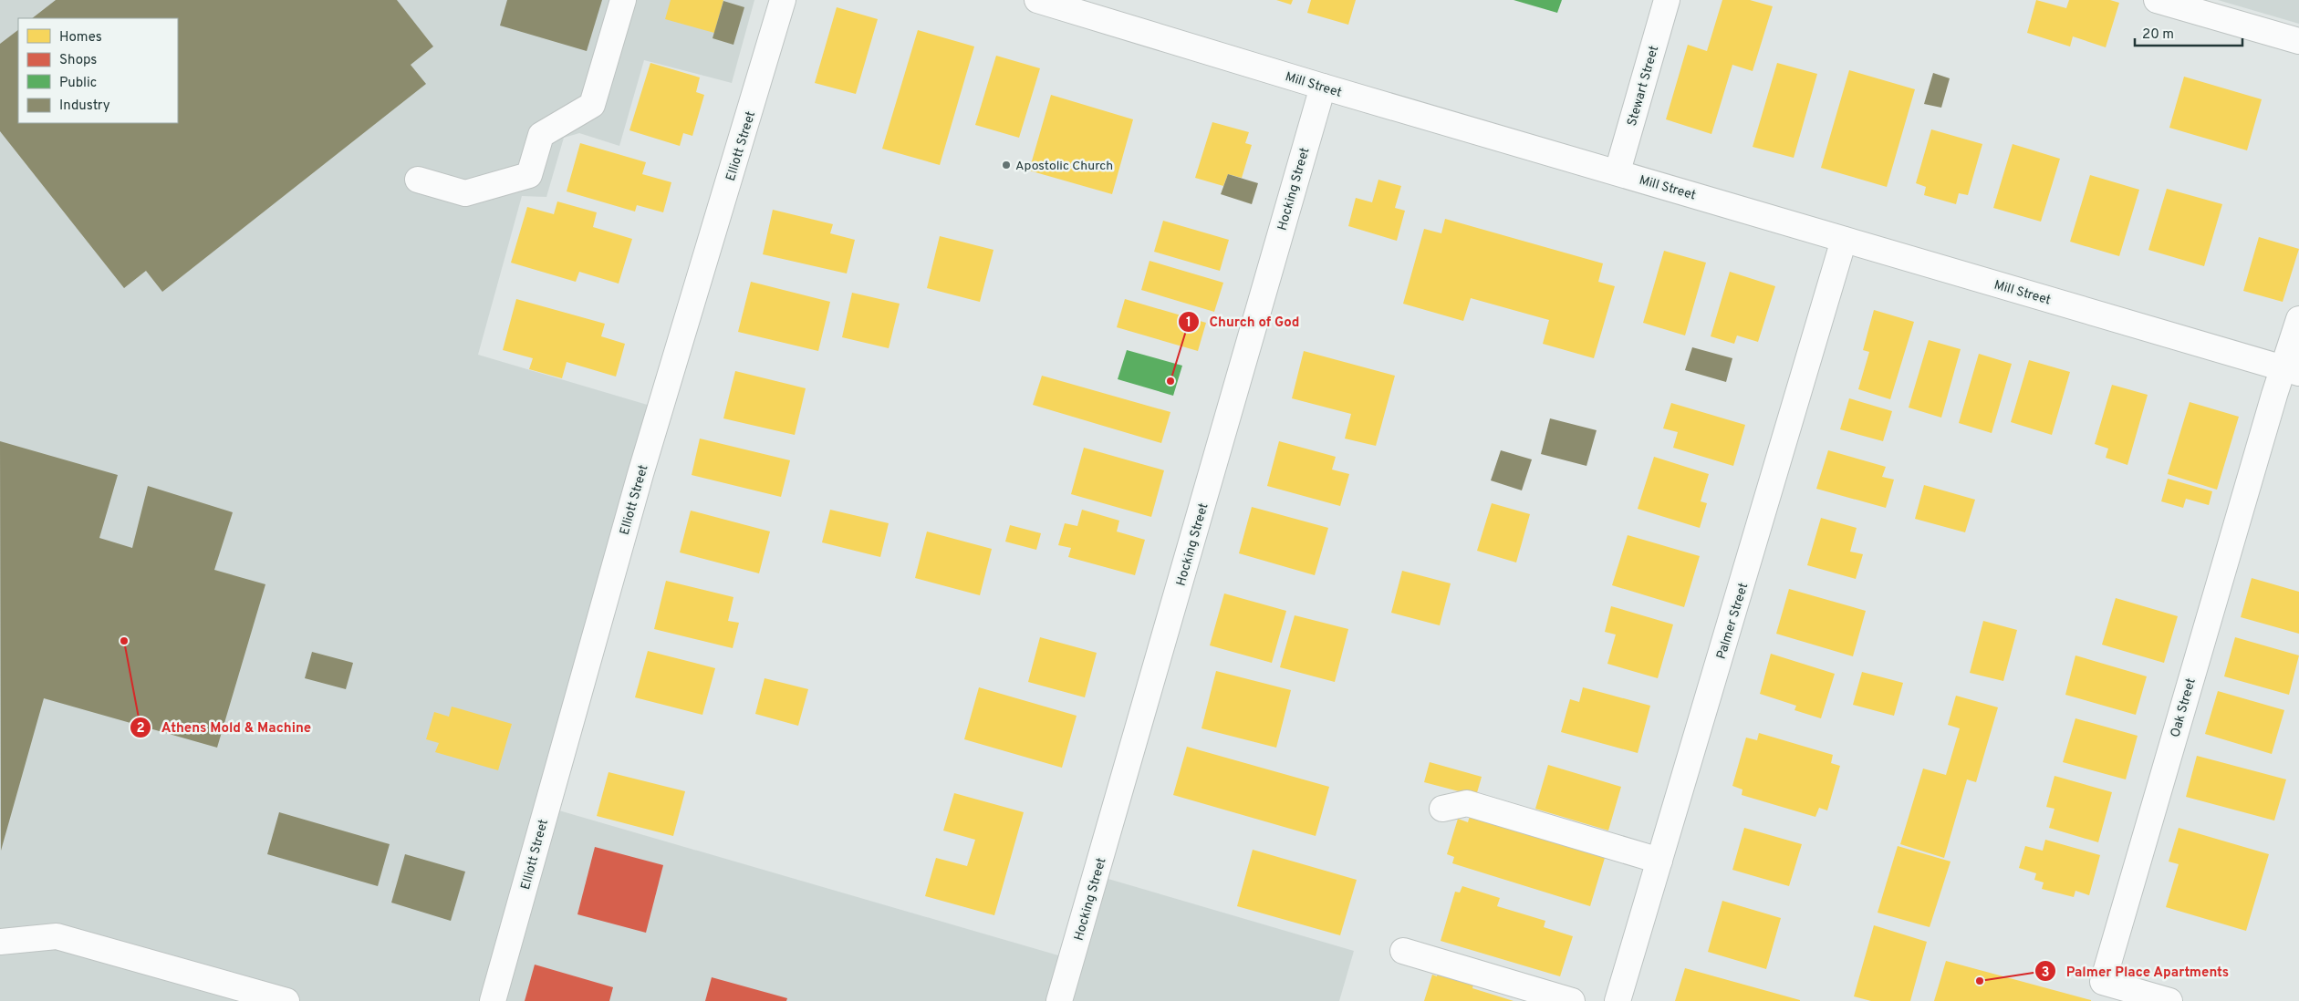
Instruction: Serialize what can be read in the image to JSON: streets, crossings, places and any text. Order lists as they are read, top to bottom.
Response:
{
  "streets": {
    "street": [
      "Mill Street",
      "Stewart Street",
      "Elliott Street",
      "Hocking Street",
      "Palmer Street",
      "Oak Street"
    ]
  },
  "crossings": [
    ["Mill Street", "Stewart Street"],
    ["Mill Street", "Hocking Street"],
    ["Mill Street", "Palmer Street"],
    ["Mill Street", "Oak Street"]
  ],
  "places": [
    "Apostolic Church",
    "Church of God",
    "Athens Mold & Machine",
    "Palmer Place Apartments"
  ],
  "legend": [
    "Homes",
    "Shops",
    "Public",
    "Industry"
  ],
  "scale_bar": "20 m"
}
